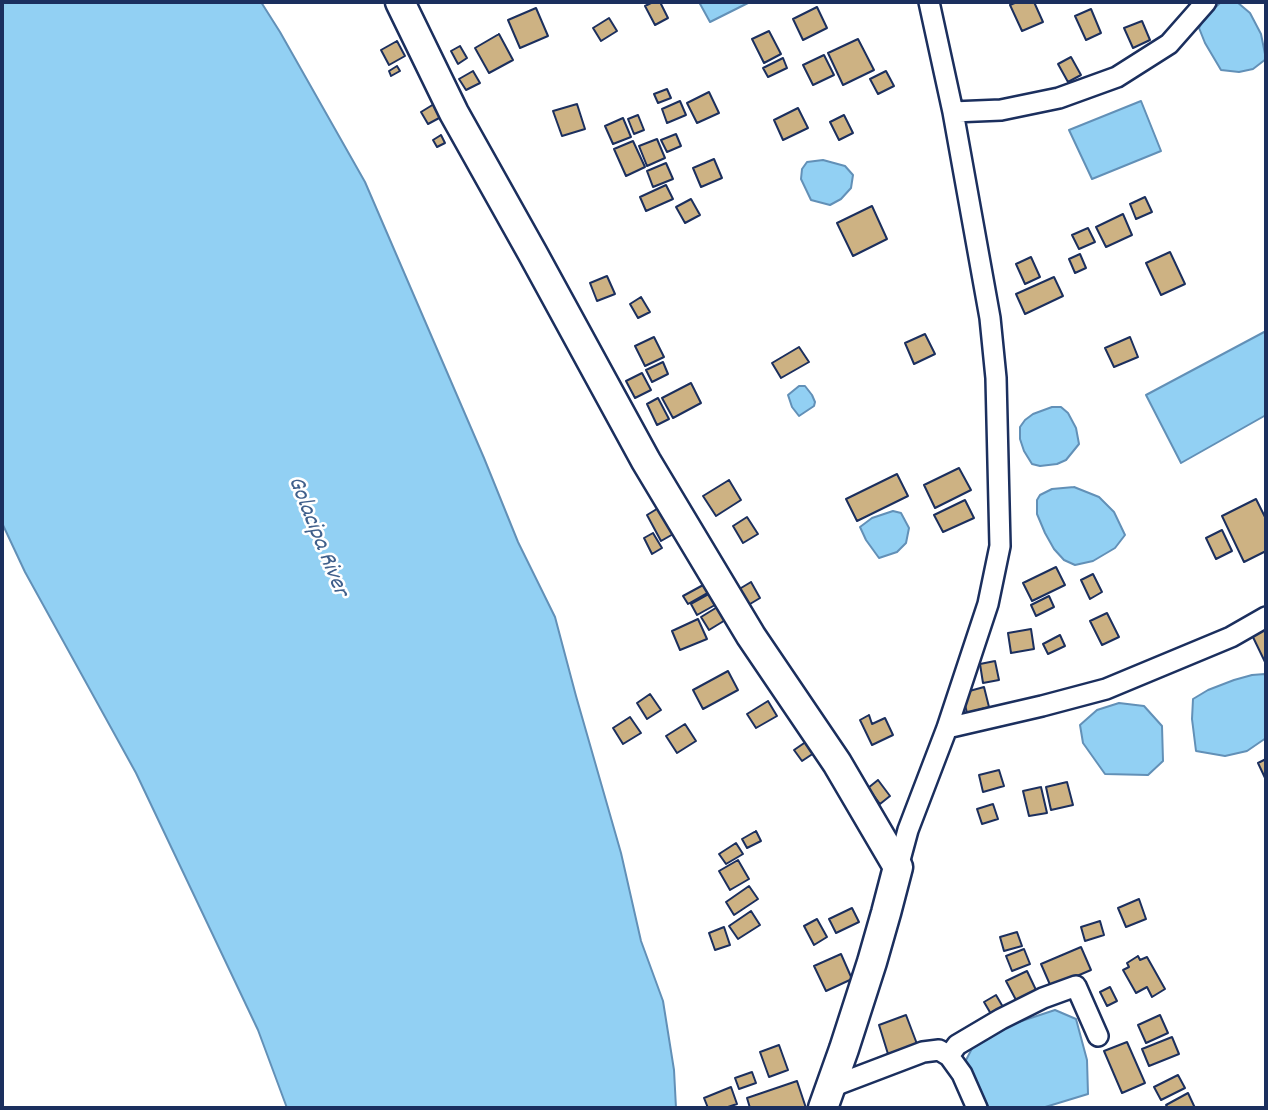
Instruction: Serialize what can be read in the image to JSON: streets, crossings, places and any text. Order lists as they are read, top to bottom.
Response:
{
  "water": ["Golacipa River"]
}
